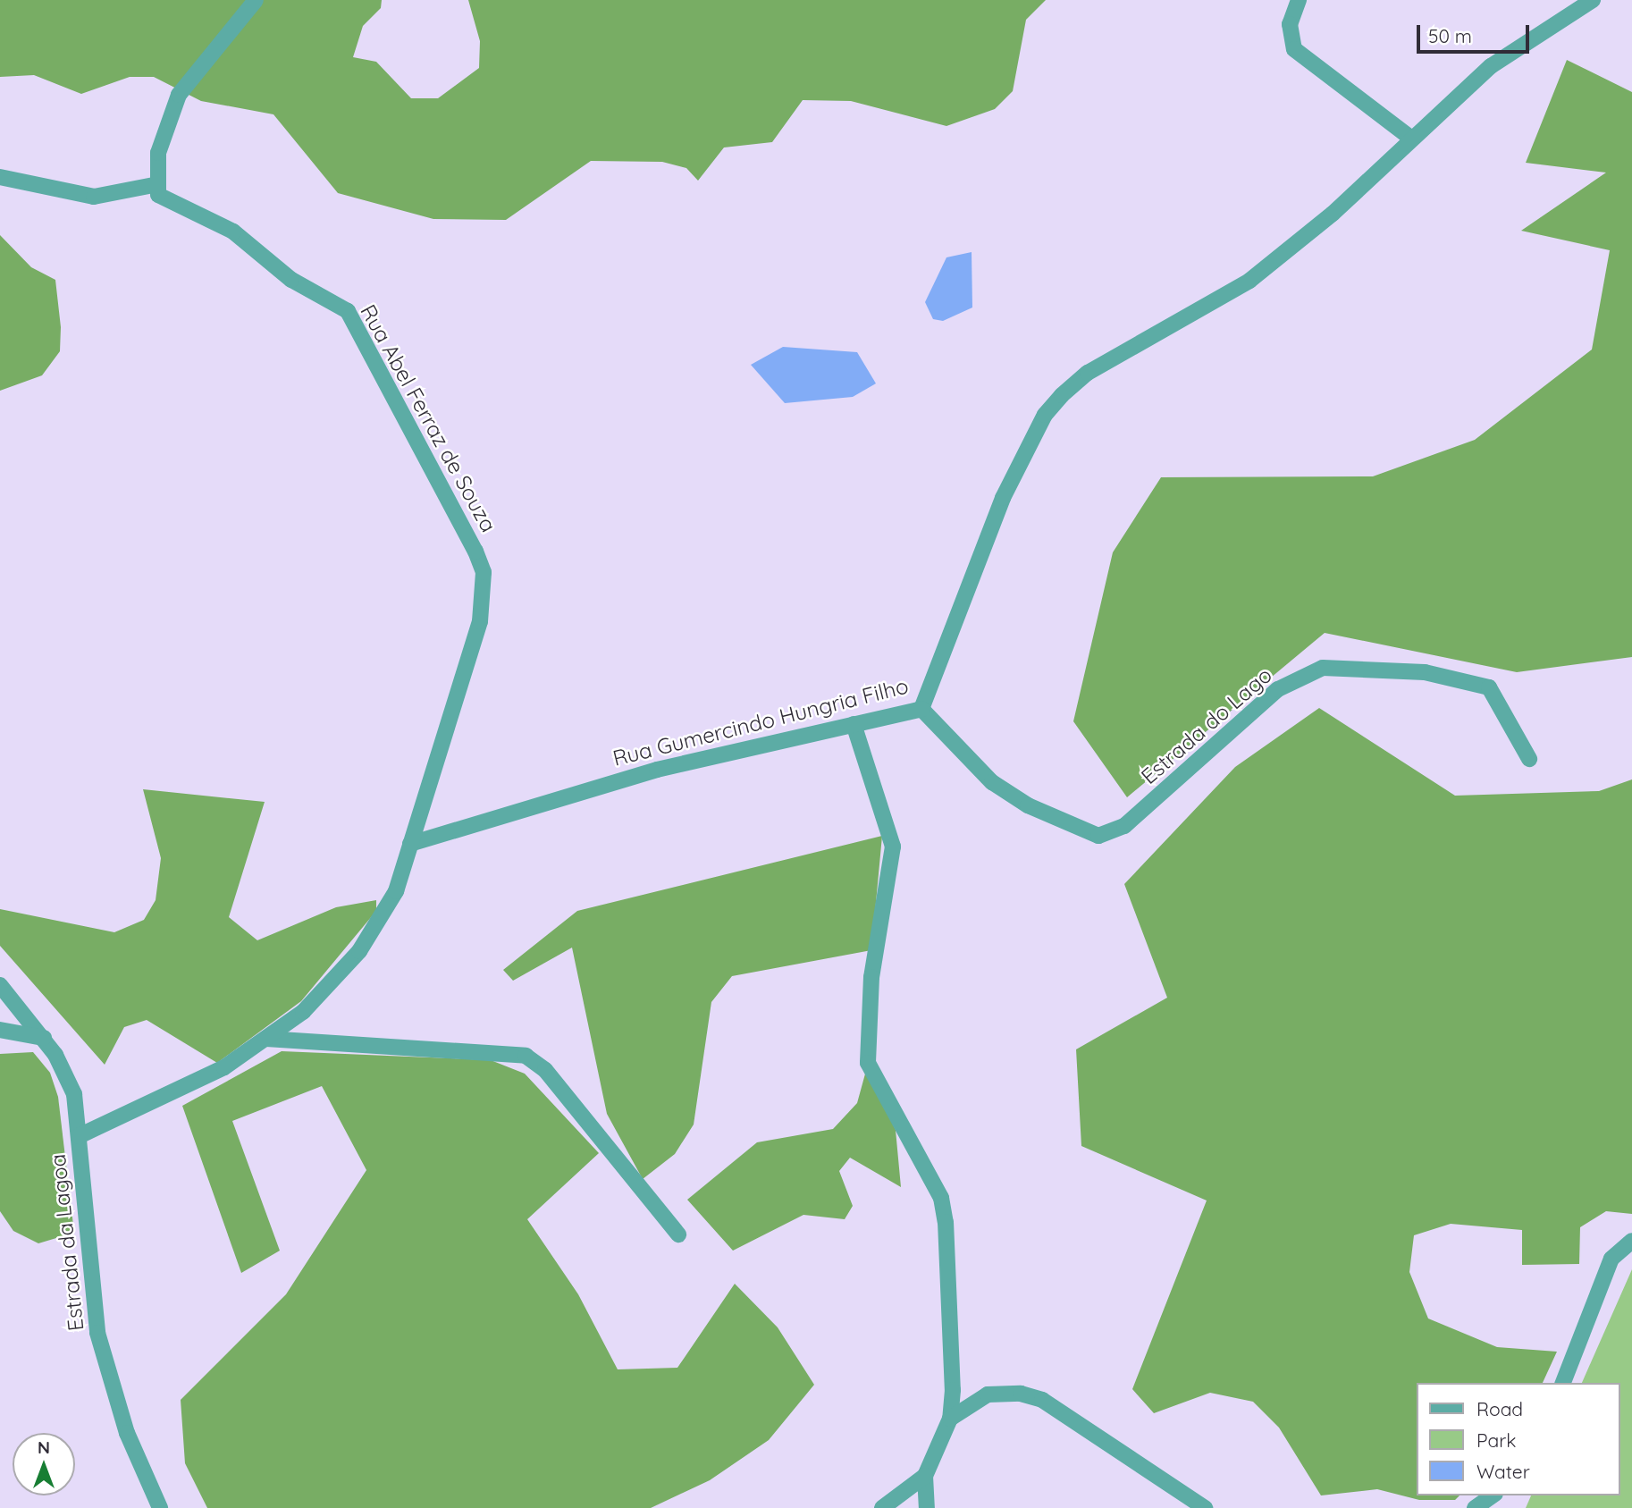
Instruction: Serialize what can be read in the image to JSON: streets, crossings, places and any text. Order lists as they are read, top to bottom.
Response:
{
  "streets": {
    "street": [
      "Rua Abel Ferraz de Souza",
      "Rua Gumercindo Hungria Filho",
      "Estrada do Lago",
      "Estrada da Lagoa"
    ]
  },
  "crossings": [
    ["Rua Abel Ferraz de Souza", "Rua Gumercindo Hungria Filho"],
    ["Rua Gumercindo Hungria Filho", "Estrada do Lago"]
  ],
  "legend": ["Road", "Park", "Water"],
  "scale_bar": "50 m",
  "north": "top"
}
